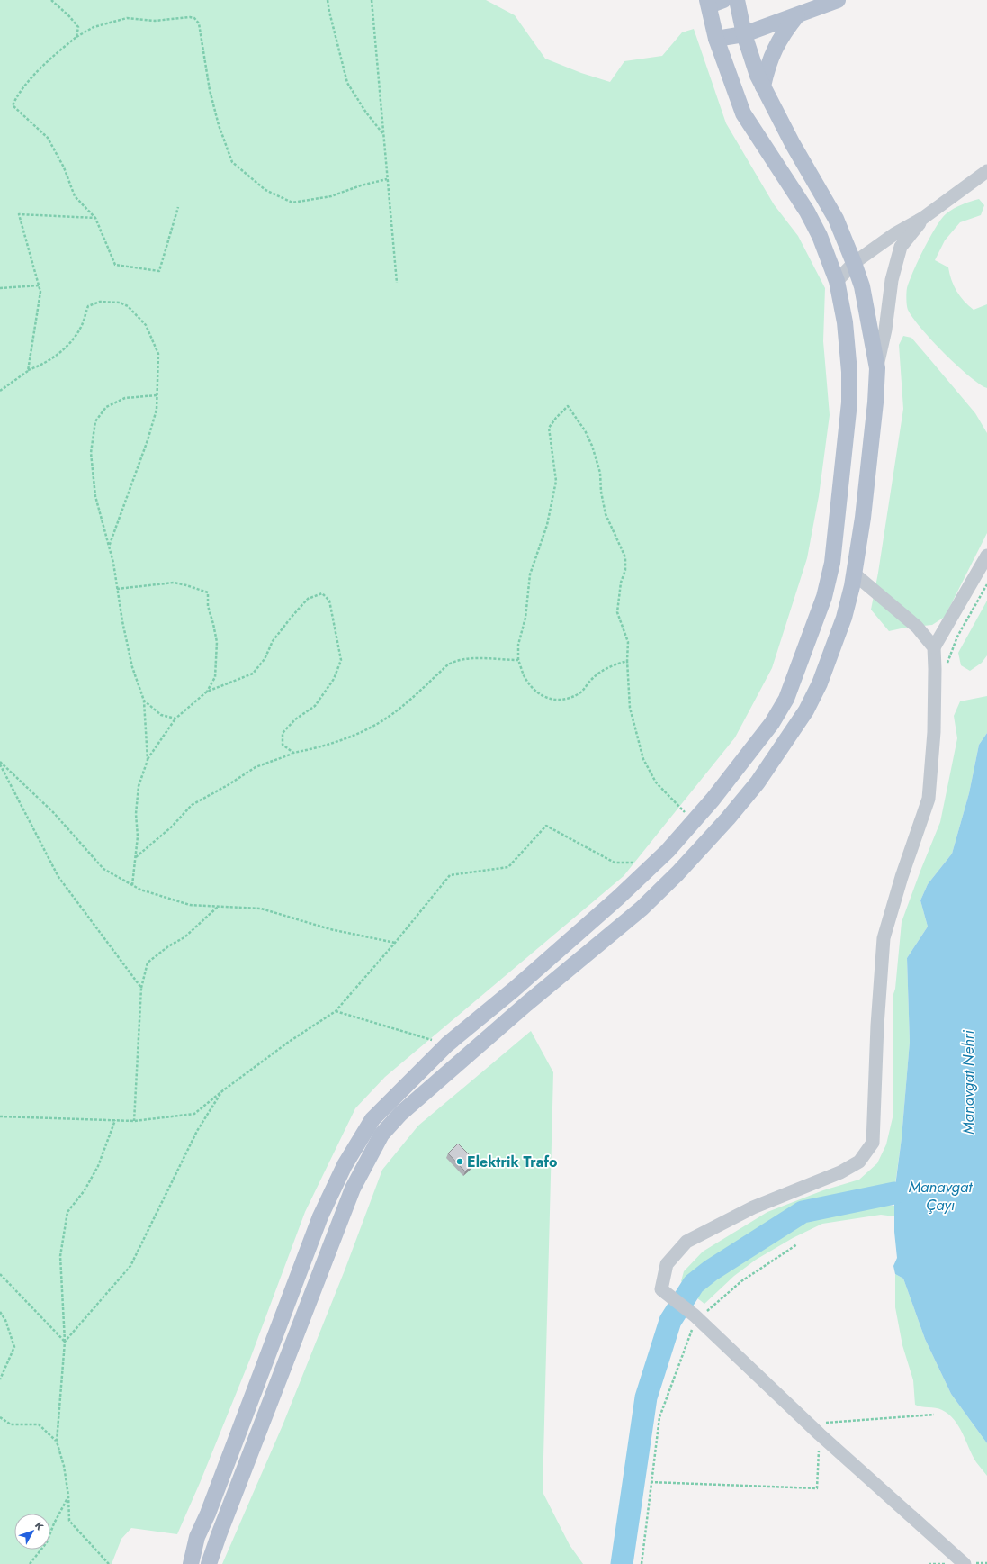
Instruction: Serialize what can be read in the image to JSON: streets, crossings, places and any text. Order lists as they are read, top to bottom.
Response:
{
  "water": ["Manavgat Nehri", "Manavgat Çayı"],
  "places": ["Elektrik Trafo"],
  "north": "top right"
}
